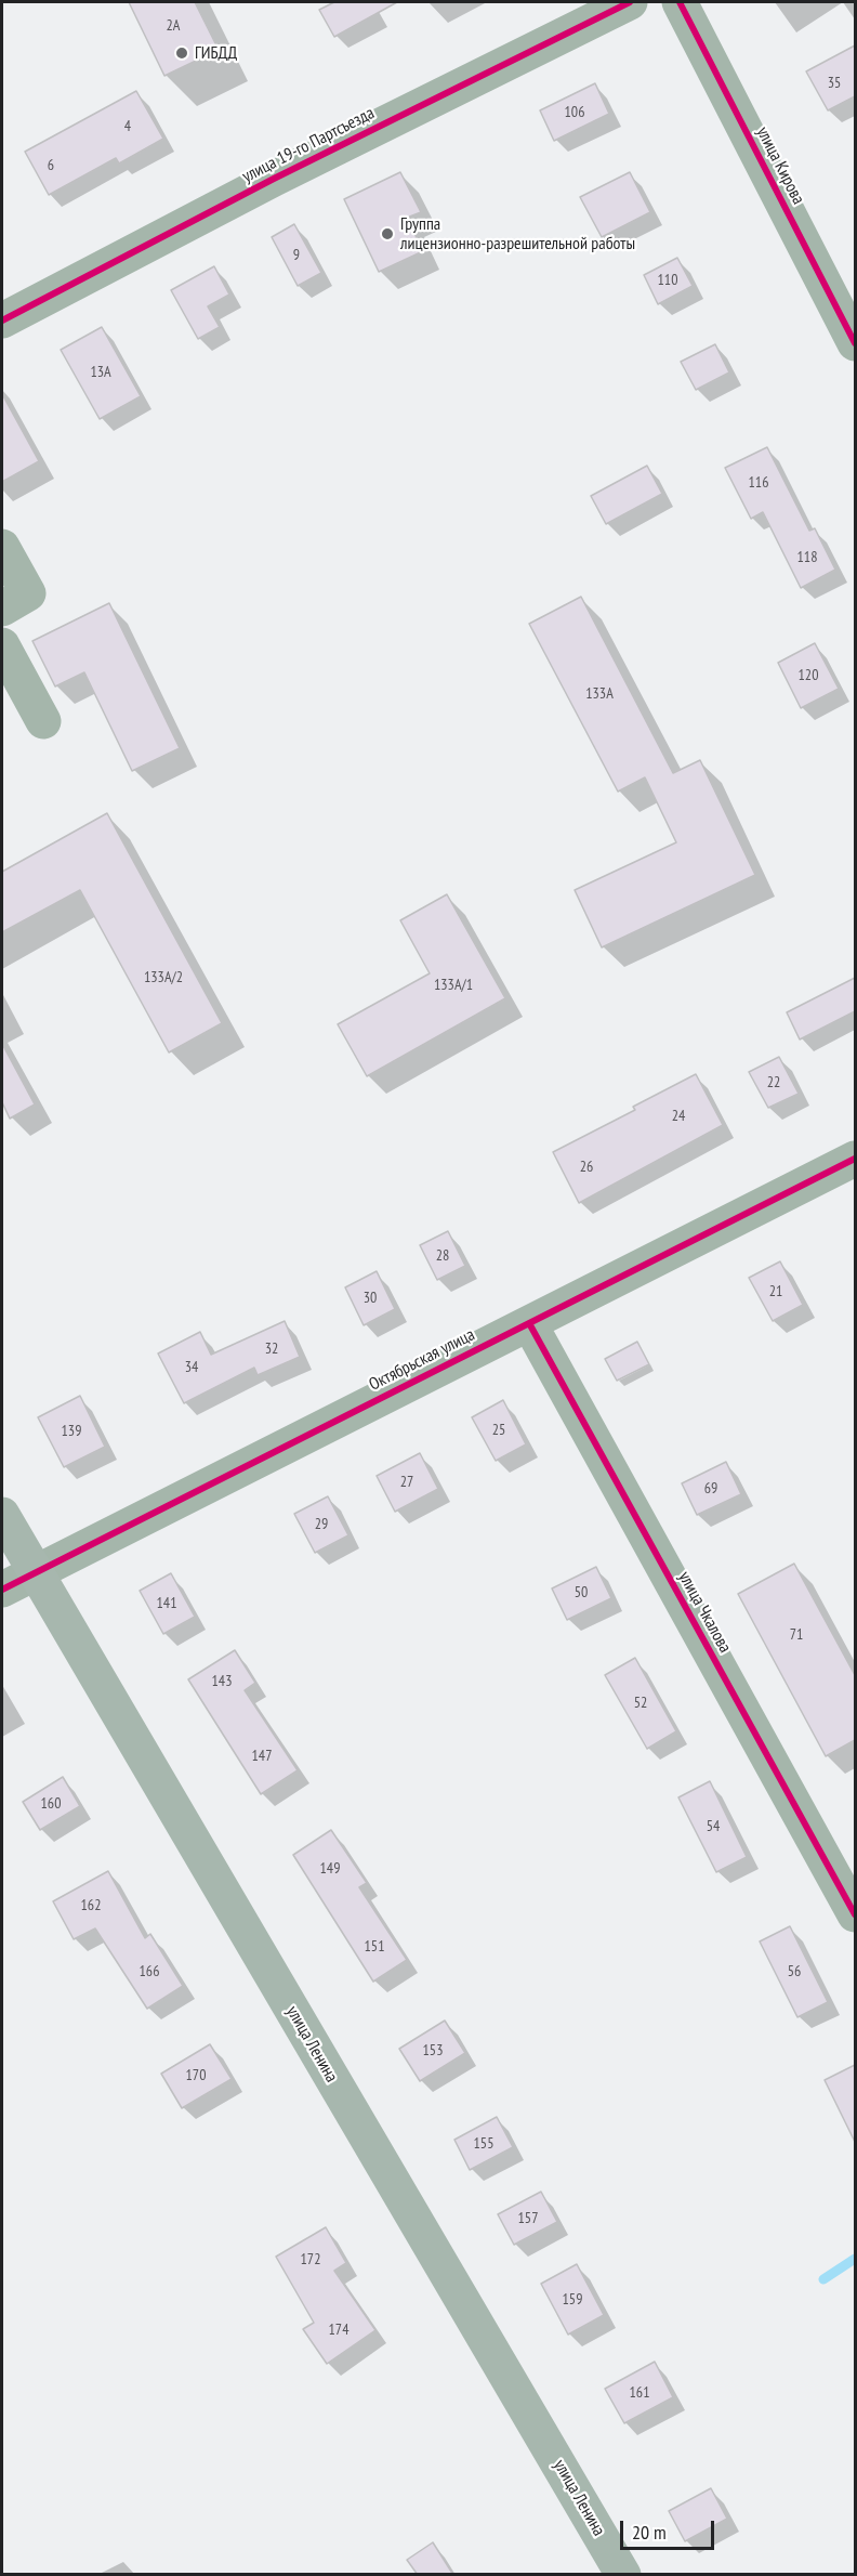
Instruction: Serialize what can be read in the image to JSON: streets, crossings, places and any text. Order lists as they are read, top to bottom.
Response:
{
  "streets": {
    "main road": ["улица Ленина"],
    "street": [
      "улица 19-го Партсъезда",
      "улица Кирова",
      "Октябрьская улица",
      "улица Чкалова"
    ]
  },
  "crossings": [
    ["Октябрьская улица", "улица Чкалова"],
    ["Октябрьская улица", "улица Ленина"]
  ],
  "places": ["ГИБДД", "Группа лицензионно-разрешительной работы"],
  "house_numbers": [
    "2А",
    "35",
    "106",
    "4",
    "6",
    "9",
    "110",
    "13А",
    "116",
    "118",
    "120",
    "133А",
    "133А/2",
    "133А/1",
    "22",
    "24",
    "26",
    "28",
    "21",
    "30",
    "32",
    "34",
    "25",
    "139",
    "27",
    "69",
    "29",
    "50",
    "141",
    "71",
    "143",
    "52",
    "147",
    "160",
    "54",
    "149",
    "162",
    "151",
    "166",
    "56",
    "153",
    "170",
    "155",
    "157",
    "172",
    "159",
    "174",
    "161"
  ],
  "scale_bar": "20 m"
}
